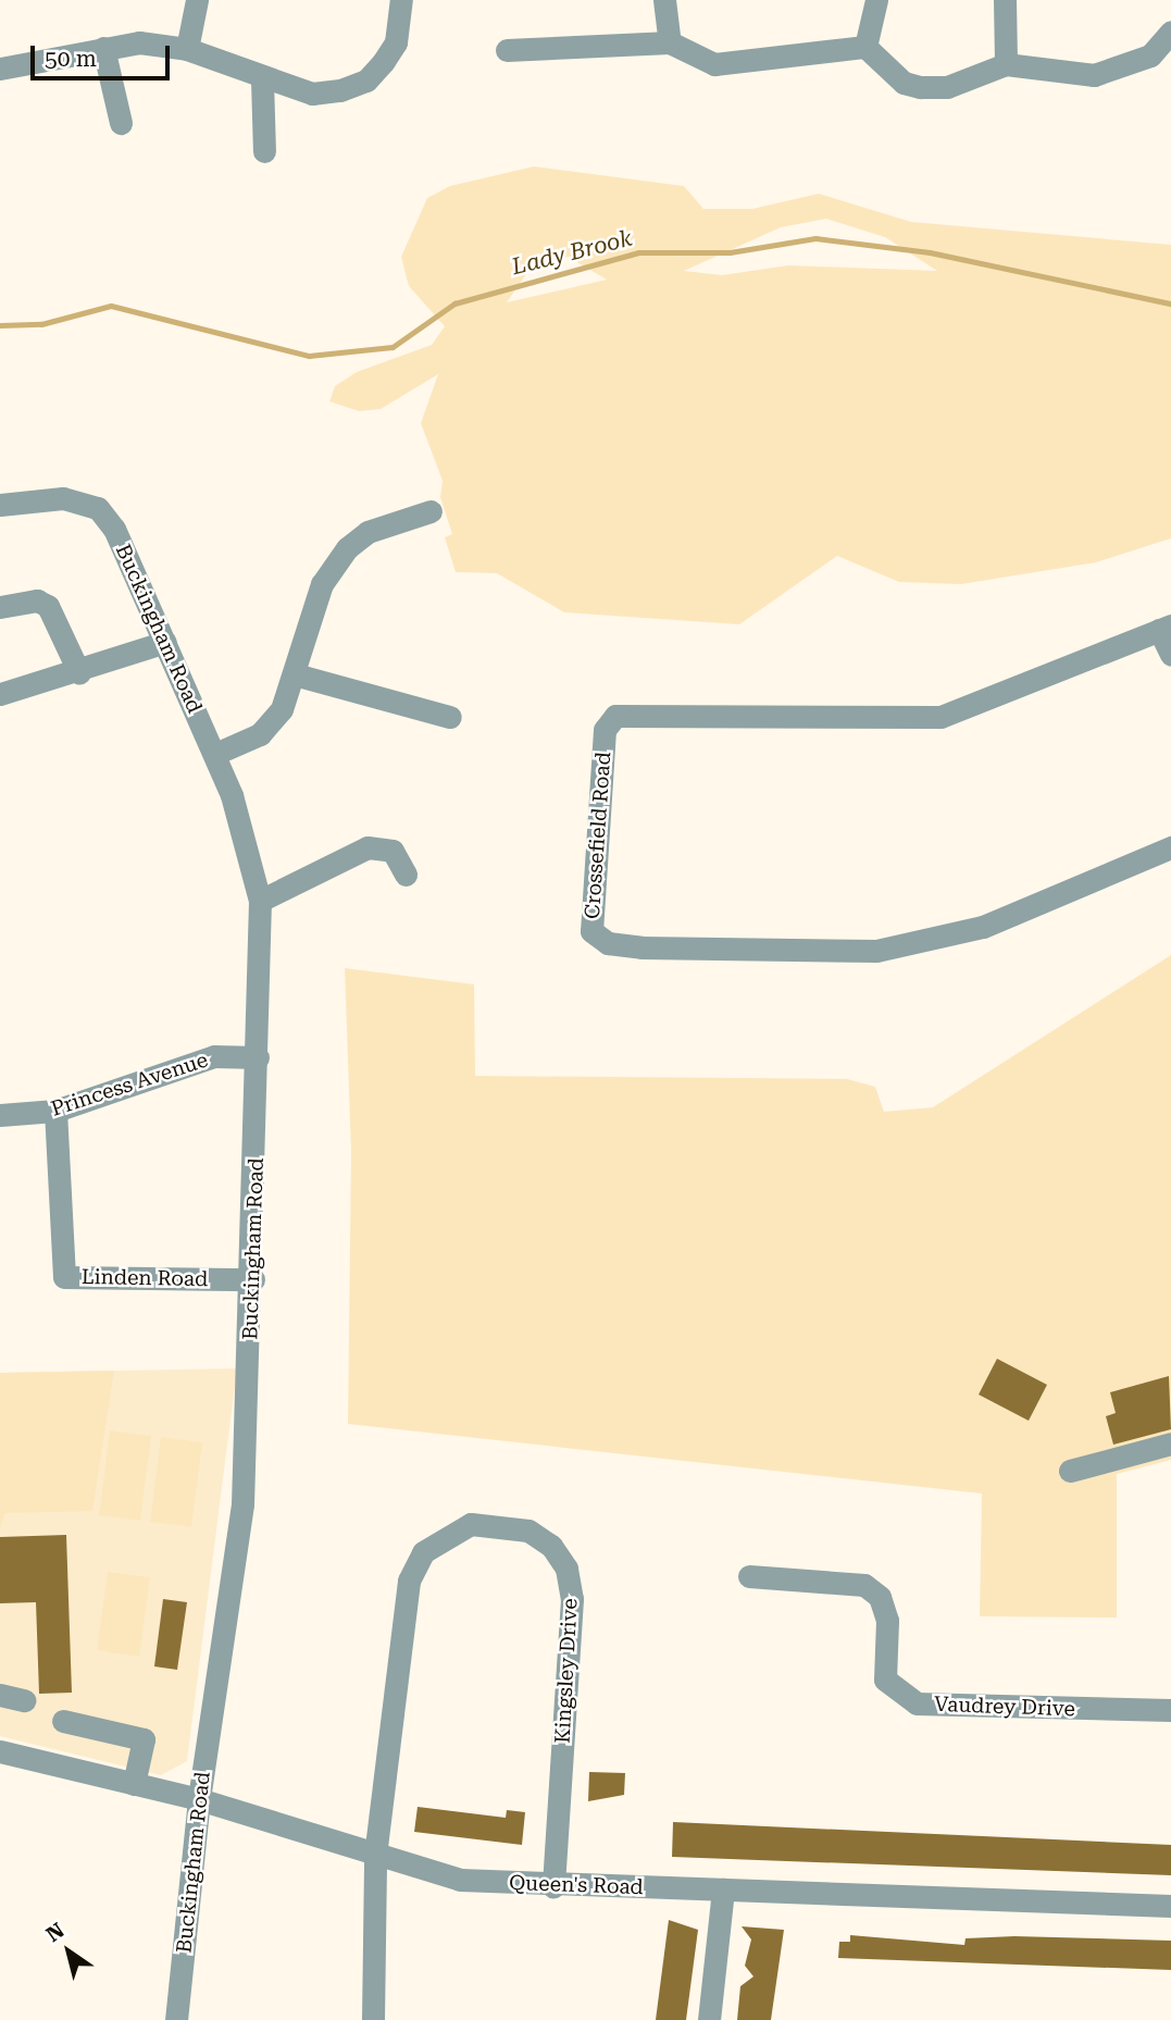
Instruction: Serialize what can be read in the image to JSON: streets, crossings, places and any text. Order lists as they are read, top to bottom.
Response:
{
  "streets": {
    "street": [
      "Buckingham Road",
      "Crossefield Road",
      "Princess Avenue",
      "Linden Road",
      "Kingsley Drive",
      "Vaudrey Drive",
      "Queen's Road"
    ]
  },
  "crossings": [
    ["Buckingham Road", "Princess Avenue"],
    ["Buckingham Road", "Linden Road"],
    ["Buckingham Road", "Queen's Road"],
    ["Princess Avenue", "Linden Road"],
    ["Kingsley Drive", "Queen's Road"]
  ],
  "water": ["Lady Brook"],
  "scale_bar": "50 m",
  "north": "top left"
}
